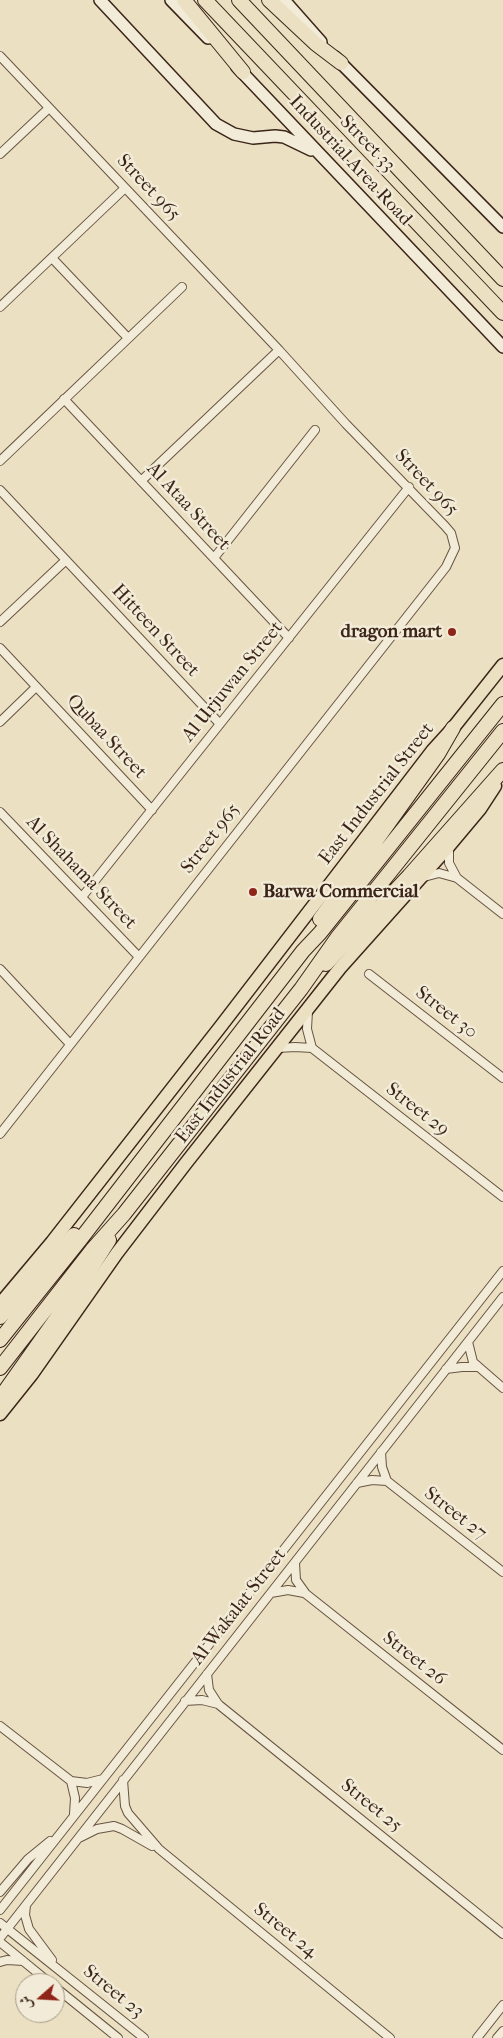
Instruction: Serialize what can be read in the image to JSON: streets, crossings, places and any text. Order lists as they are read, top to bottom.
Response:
{
  "streets": {
    "highway": ["Street 33", "East Industrial Road"],
    "main road": ["East Industrial Street"],
    "street": [
      "Industrial Area Road",
      "Street 965",
      "Al Ataa Street",
      "Hitteen Street",
      "Al Urjuwan Street",
      "Qubaa Street",
      "Al Shahama Street",
      "Street 30",
      "Street 29",
      "Street 27",
      "Al Wakalat Street",
      "Street 26",
      "Street 25",
      "Street 24",
      "Street 23"
    ]
  },
  "crossings": [
    ["Street 965", "Al Urjuwan Street"],
    ["Street 965", "Al Shahama Street"],
    ["Al Ataa Street", "Al Urjuwan Street"],
    ["Hitteen Street", "Al Urjuwan Street"],
    ["Al Urjuwan Street", "Qubaa Street"],
    ["Al Urjuwan Street", "Al Shahama Street"],
    ["East Industrial Street", "East Industrial Road"],
    ["Al Wakalat Street", "Street 26"],
    ["Al Wakalat Street", "Street 25"],
    ["Al Wakalat Street", "Street 24"],
    ["Al Wakalat Street", "Street 23"]
  ],
  "places": ["dragon mart", "Barwa Commercial"],
  "north": "left"
}
